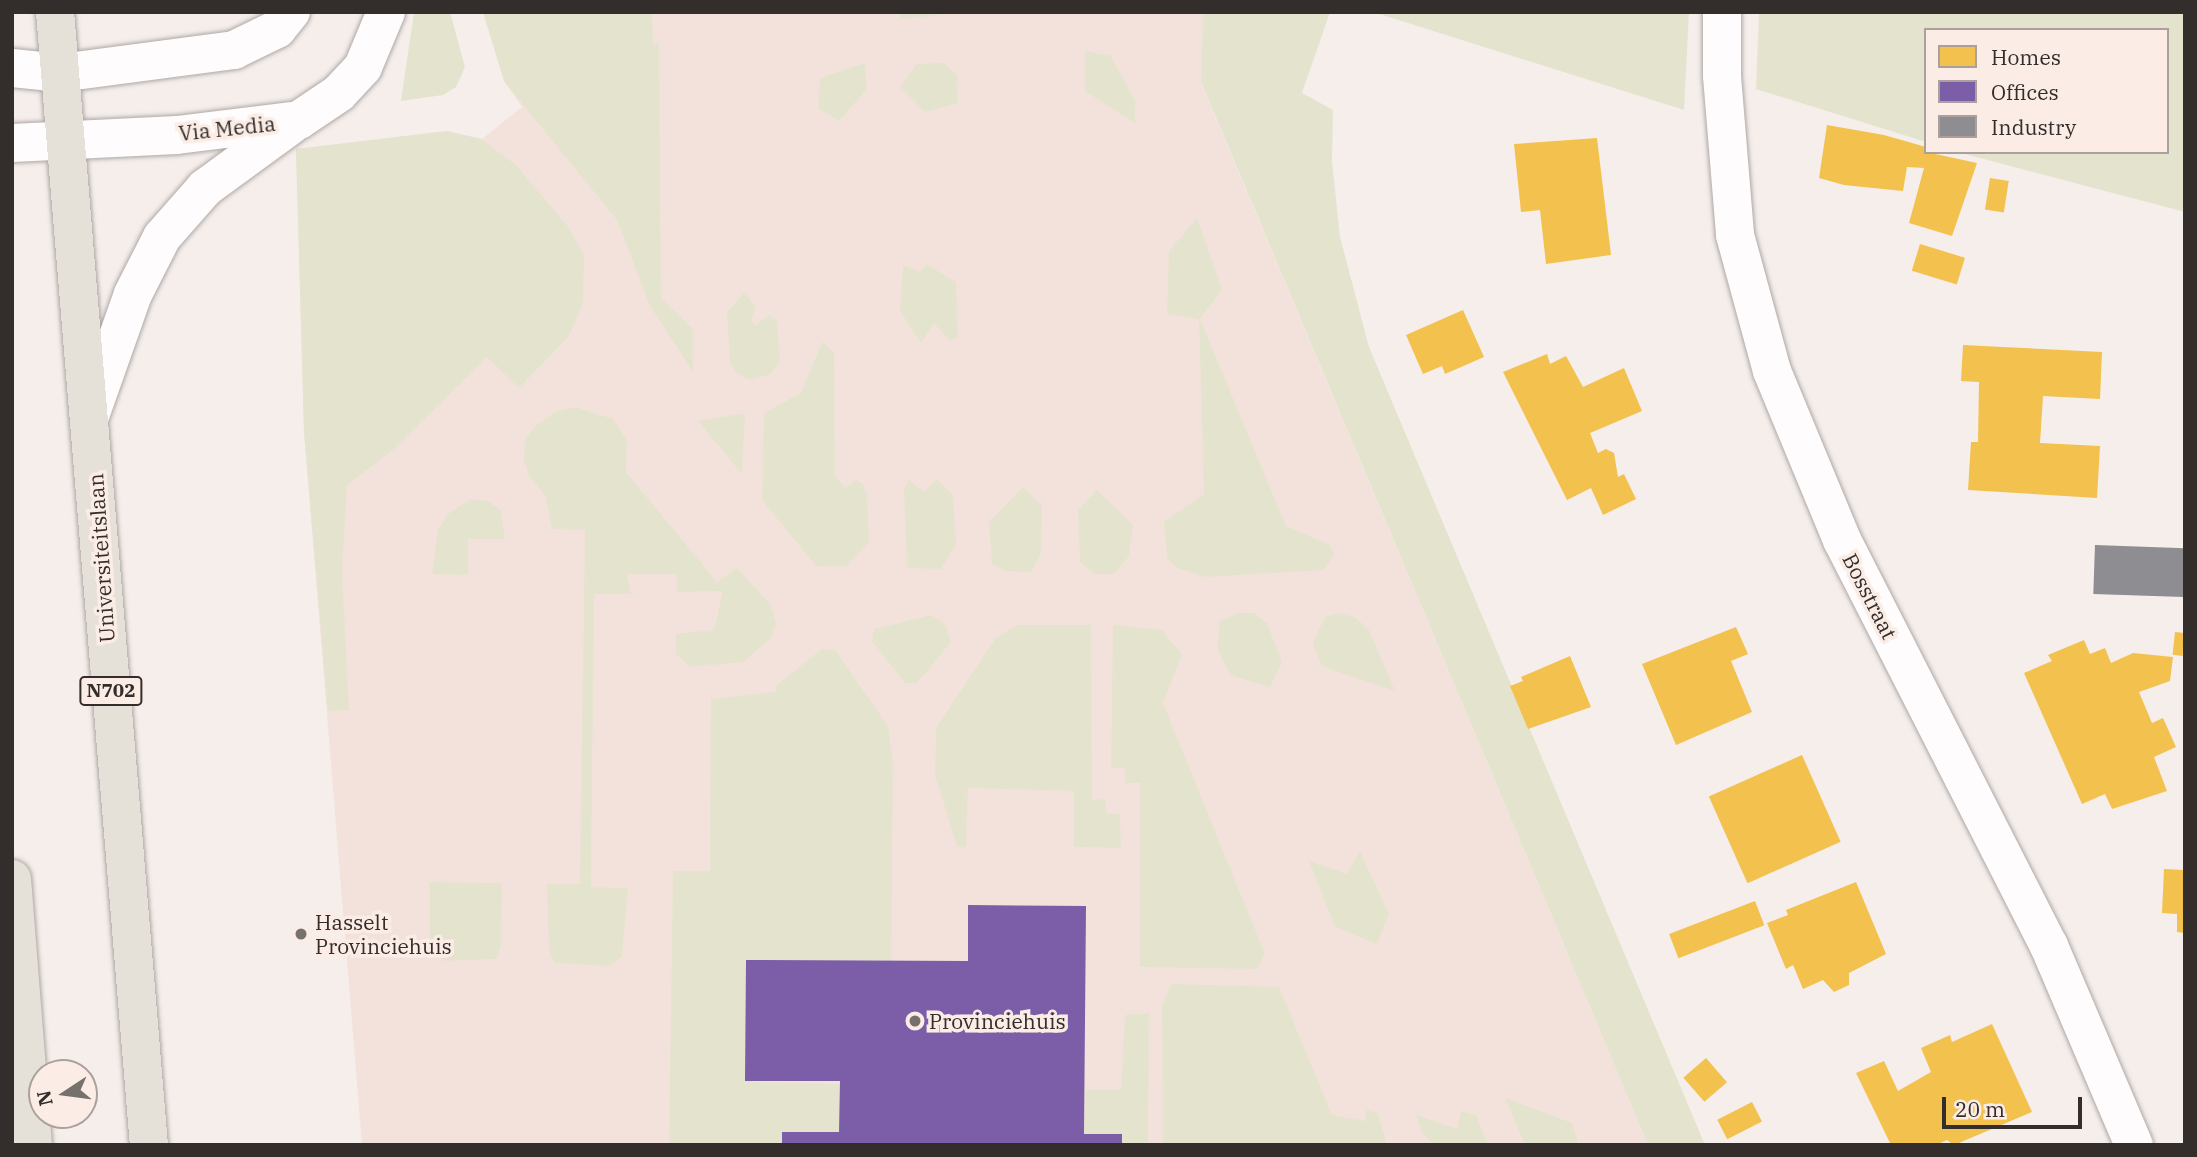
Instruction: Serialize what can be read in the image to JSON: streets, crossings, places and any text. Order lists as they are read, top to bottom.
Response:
{
  "streets": {
    "highway": ["Universiteitslaan", "N702"],
    "street": ["Via Media", "Bosstraat"]
  },
  "crossings": [
    ["Via Media", "Universiteitslaan"]
  ],
  "places": ["Hasselt Provinciehuis", "Provinciehuis"],
  "legend": ["Homes", "Offices", "Industry"],
  "scale_bar": "20 m",
  "north": "left"
}
